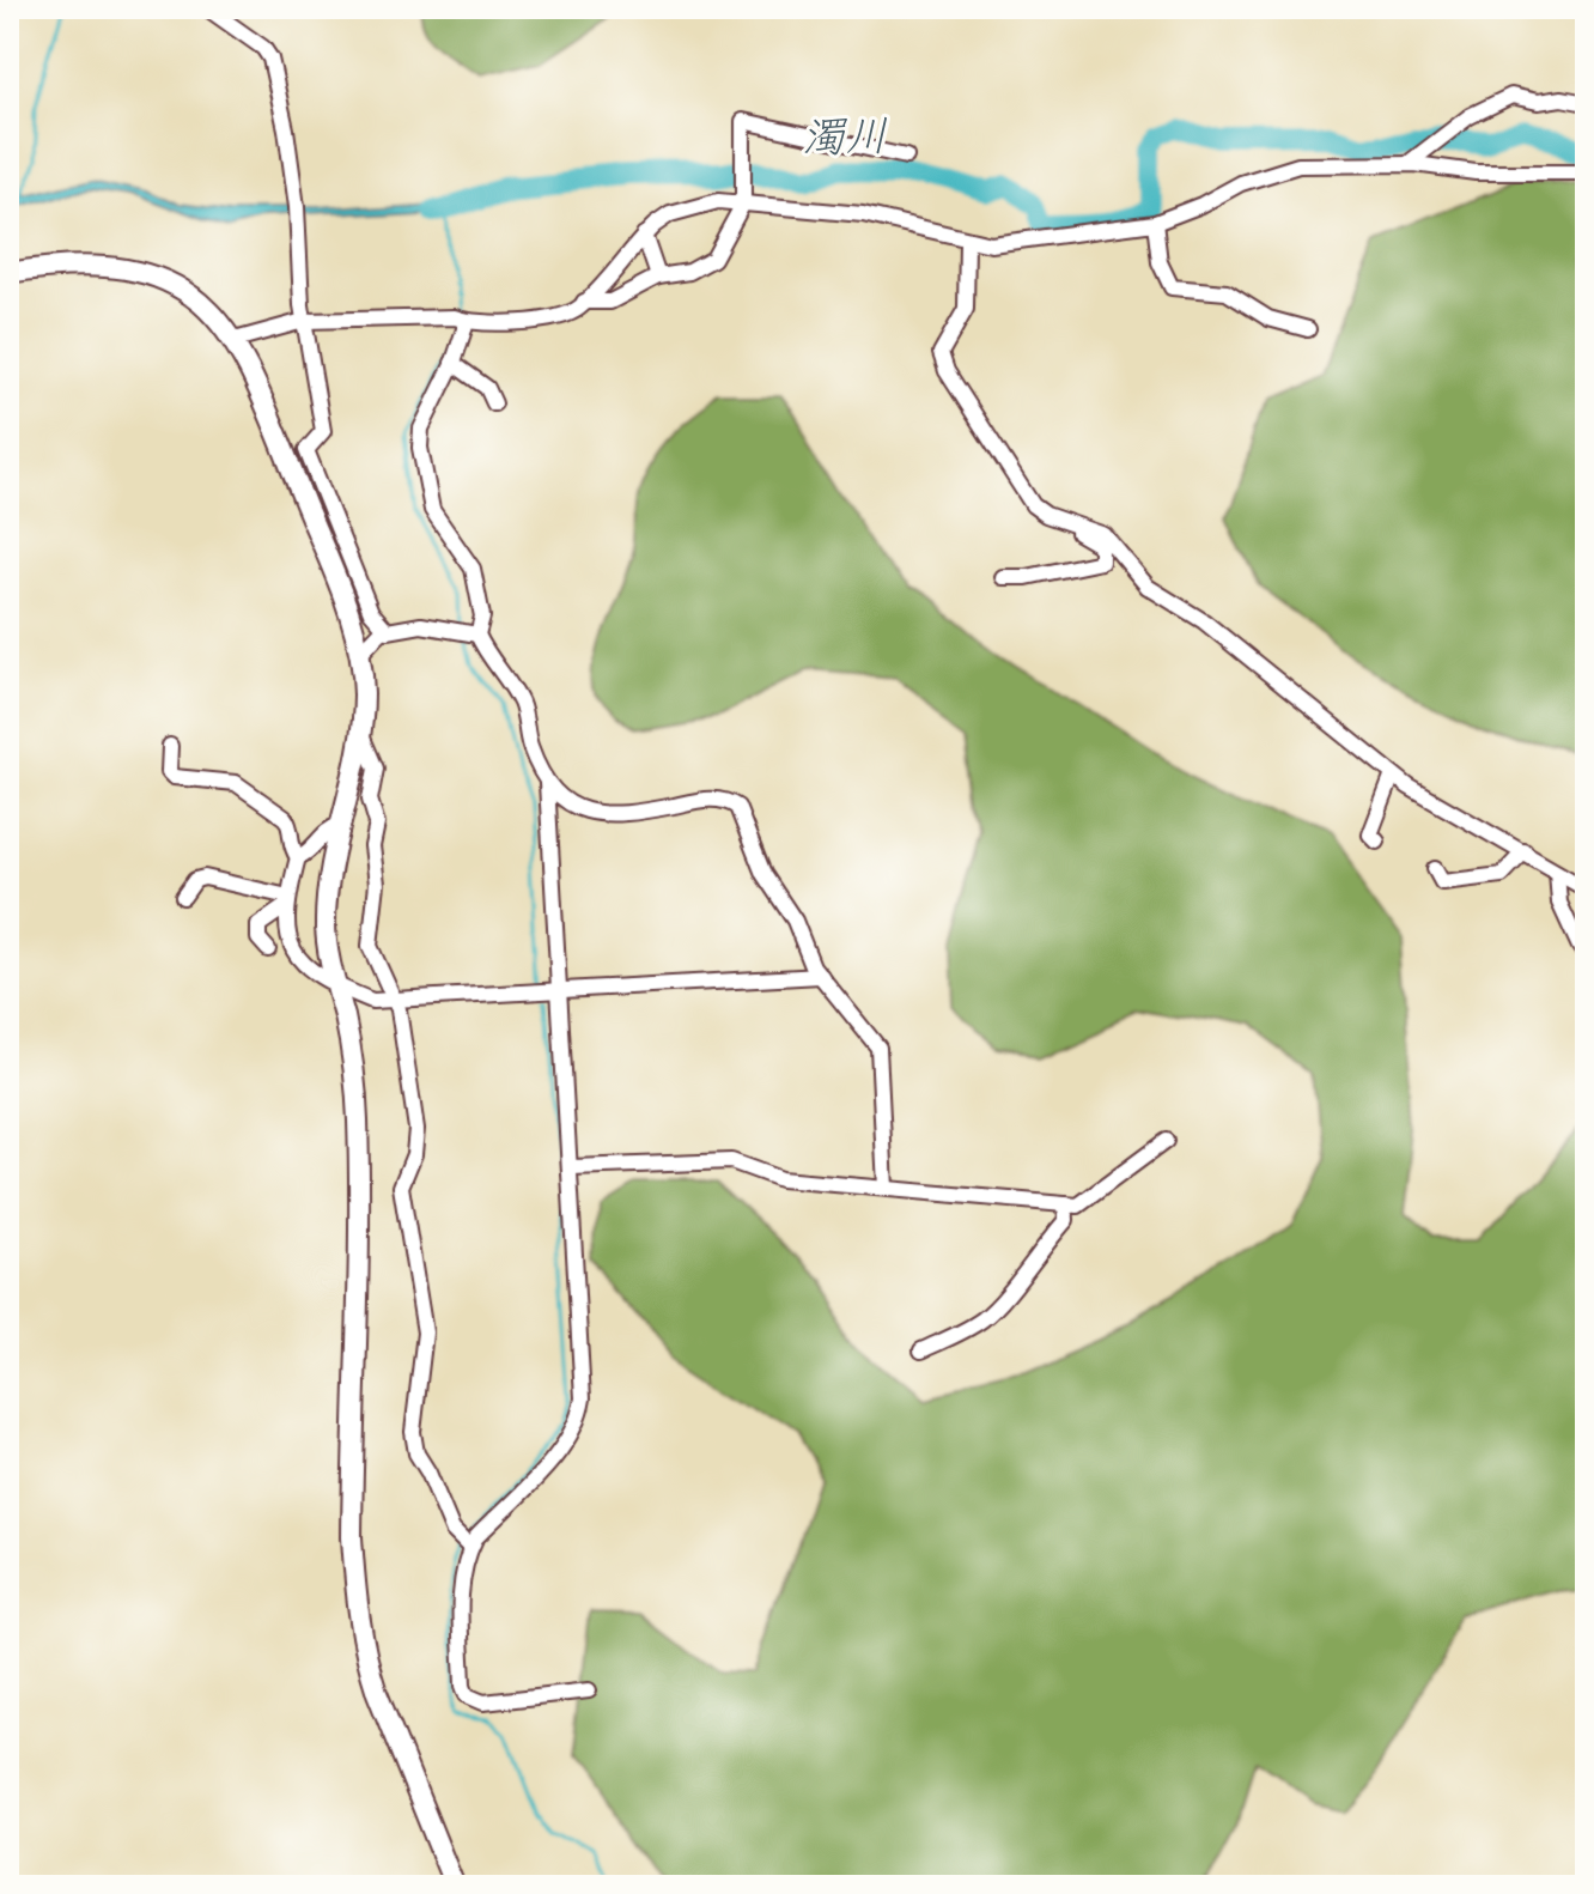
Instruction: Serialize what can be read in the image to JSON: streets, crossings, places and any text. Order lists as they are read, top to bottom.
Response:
{
  "water": ["濁川"]
}
